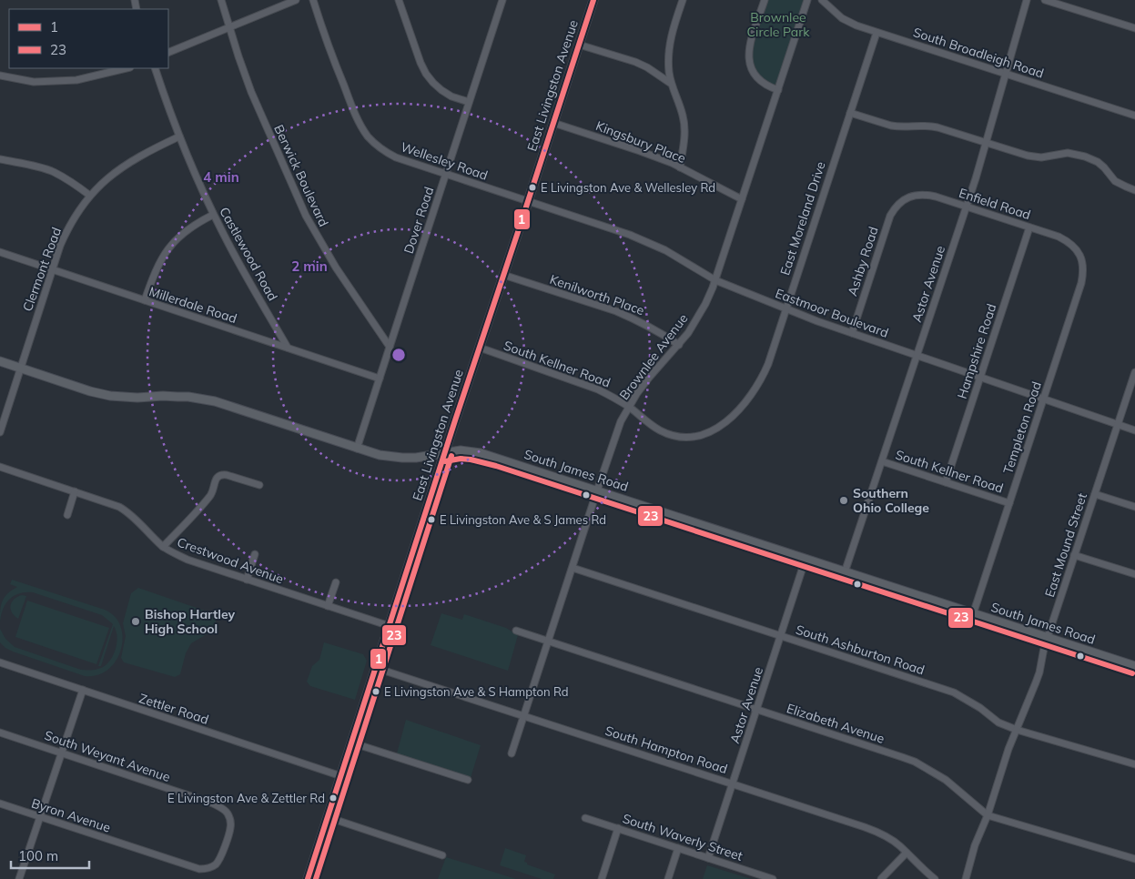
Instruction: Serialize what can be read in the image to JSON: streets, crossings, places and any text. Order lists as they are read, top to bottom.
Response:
{
  "streets": {
    "main road": ["East Livingston Avenue", "South James Road"],
    "street": [
      "South Broadleigh Road",
      "Kingsbury Place",
      "Wellesley Road",
      "Berwick Boulevard",
      "Enfield Road",
      "East Moreland Drive",
      "Dover Road",
      "Castlewood Road",
      "Ashby Road",
      "Clermont Road",
      "Astor Avenue",
      "Kenilworth Place",
      "Millerdale Road",
      "Eastmoor Boulevard",
      "Hampshire Road",
      "Brownlee Avenue",
      "South Kellner Road",
      "Templeton Road",
      "East Mound Street",
      "Crestwood Avenue",
      "South Ashburton Road",
      "Zettler Road",
      "Elizabeth Avenue",
      "South Hampton Road",
      "South Weyant Avenue",
      "Byron Avenue",
      "South Waverly Street"
    ]
  },
  "crossings": [
    ["South Broadleigh Road", "East Moreland Drive"],
    ["South Broadleigh Road", "Astor Avenue"],
    ["East Livingston Avenue", "Kingsbury Place"],
    ["East Livingston Avenue", "Wellesley Road"],
    ["East Livingston Avenue", "Kenilworth Place"],
    ["East Livingston Avenue", "Eastmoor Boulevard"],
    ["East Livingston Avenue", "South Kellner Road"],
    ["East Livingston Avenue", "South James Road"],
    ["East Livingston Avenue", "Crestwood Avenue"],
    ["East Livingston Avenue", "Zettler Road"],
    ["East Livingston Avenue", "South Hampton Road"],
    ["Kingsbury Place", "Brownlee Avenue"],
    ["Wellesley Road", "Dover Road"],
    ["Wellesley Road", "Eastmoor Boulevard"],
    ["Berwick Boulevard", "Dover Road"],
    ["Enfield Road", "Ashby Road"],
    ["Enfield Road", "Astor Avenue"],
    ["Enfield Road", "Hampshire Road"],
    ["Enfield Road", "Templeton Road"],
    ["East Moreland Drive", "Eastmoor Boulevard"],
    ["East Moreland Drive", "South Kellner Road"],
    ["Dover Road", "Millerdale Road"],
    ["Dover Road", "South James Road"],
    ["Castlewood Road", "Clermont Road"],
    ["Castlewood Road", "Millerdale Road"],
    ["Ashby Road", "Eastmoor Boulevard"],
    ["Clermont Road", "Millerdale Road"],
    ["Clermont Road", "South James Road"],
    ["Astor Avenue", "Eastmoor Boulevard"],
    ["Astor Avenue", "South Kellner Road"],
    ["Astor Avenue", "South James Road"],
    ["Astor Avenue", "South Ashburton Road"],
    ["Astor Avenue", "Elizabeth Avenue"],
    ["Astor Avenue", "South Hampton Road"],
    ["Astor Avenue", "South Waverly Street"],
    ["Kenilworth Place", "Brownlee Avenue"],
    ["Eastmoor Boulevard", "Hampshire Road"],
    ["Eastmoor Boulevard", "Brownlee Avenue"],
    ["Eastmoor Boulevard", "Templeton Road"],
    ["Eastmoor Boulevard", "East Mound Street"],
    ["Hampshire Road", "South Kellner Road"],
    ["Brownlee Avenue", "South Kellner Road"],
    ["Brownlee Avenue", "South James Road"],
    ["Brownlee Avenue", "South Ashburton Road"],
    ["Brownlee Avenue", "Elizabeth Avenue"],
    ["Brownlee Avenue", "South Hampton Road"],
    ["South Kellner Road", "Templeton Road"],
    ["Templeton Road", "South James Road"],
    ["South James Road", "East Mound Street"],
    ["East Mound Street", "South Ashburton Road"],
    ["East Mound Street", "Elizabeth Avenue"],
    ["South Weyant Avenue", "Byron Avenue"]
  ],
  "parks": ["Brownlee Circle Park"],
  "places": [
    "E Livingston Ave & Wellesley Rd",
    "Southern Ohio College",
    "E Livingston Ave & S James Rd",
    "Bishop Hartley High School",
    "E Livingston Ave & S Hampton Rd",
    "E Livingston Ave & Zettler Rd"
  ],
  "lines": ["transit line 1", "transit line 23"],
  "legend": ["1", "23"],
  "scale_bar": "100 m",
  "rings": ["4 min", "2 min"]
}
